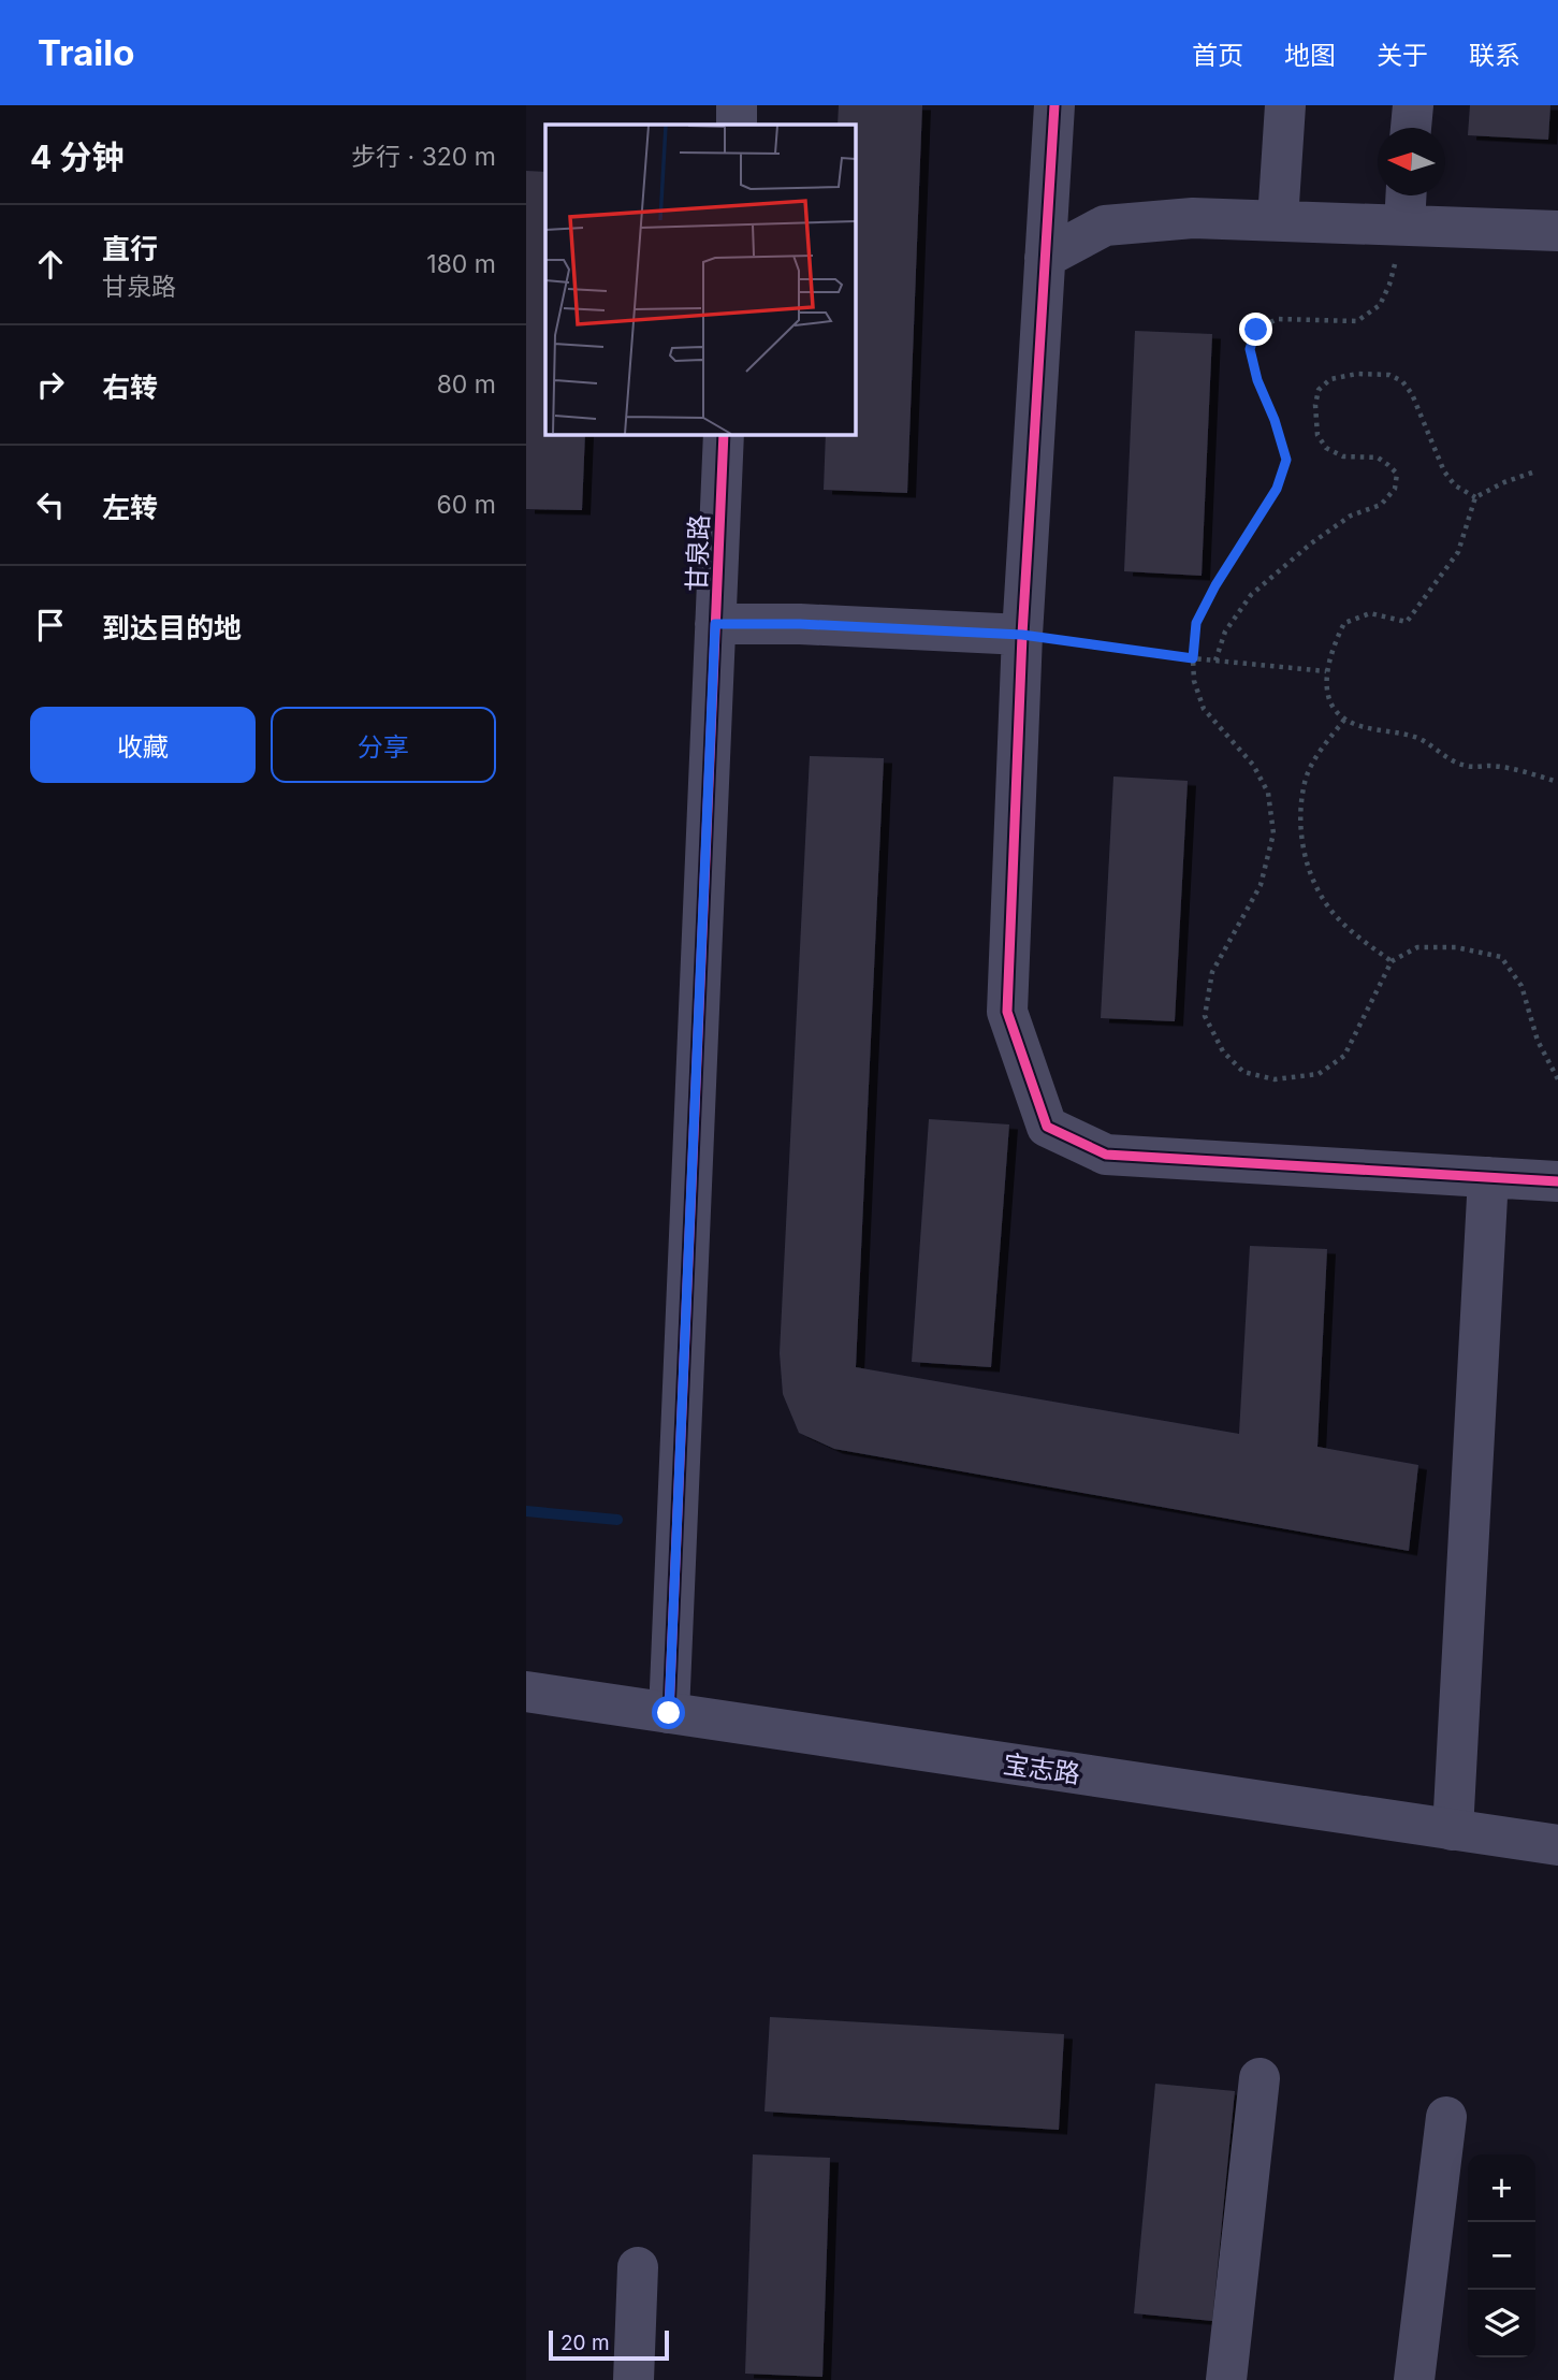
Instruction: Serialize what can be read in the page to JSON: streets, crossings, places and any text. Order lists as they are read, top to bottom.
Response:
{
  "streets": {
    "street": ["甘泉路", "宝志路"]
  },
  "crossings": [
    ["甘泉路", "宝志路"]
  ],
  "scale_bar": "20 m",
  "north": "left",
  "page": {
    "header": "Trailo",
    "nav": [
      "首页",
      "地图",
      "关于",
      "联系"
    ],
    "heading": ["4 分钟", "步行 · 320 m"],
    "list": [
      ["直行", "甘泉路", "180 m"],
      ["右转", "80 m"],
      ["左转", "60 m"],
      "到达目的地"
    ],
    "buttons": ["收藏", "分享"],
    "map_buttons": ["+", "−"],
    "scale": "20 m"
  }
}
